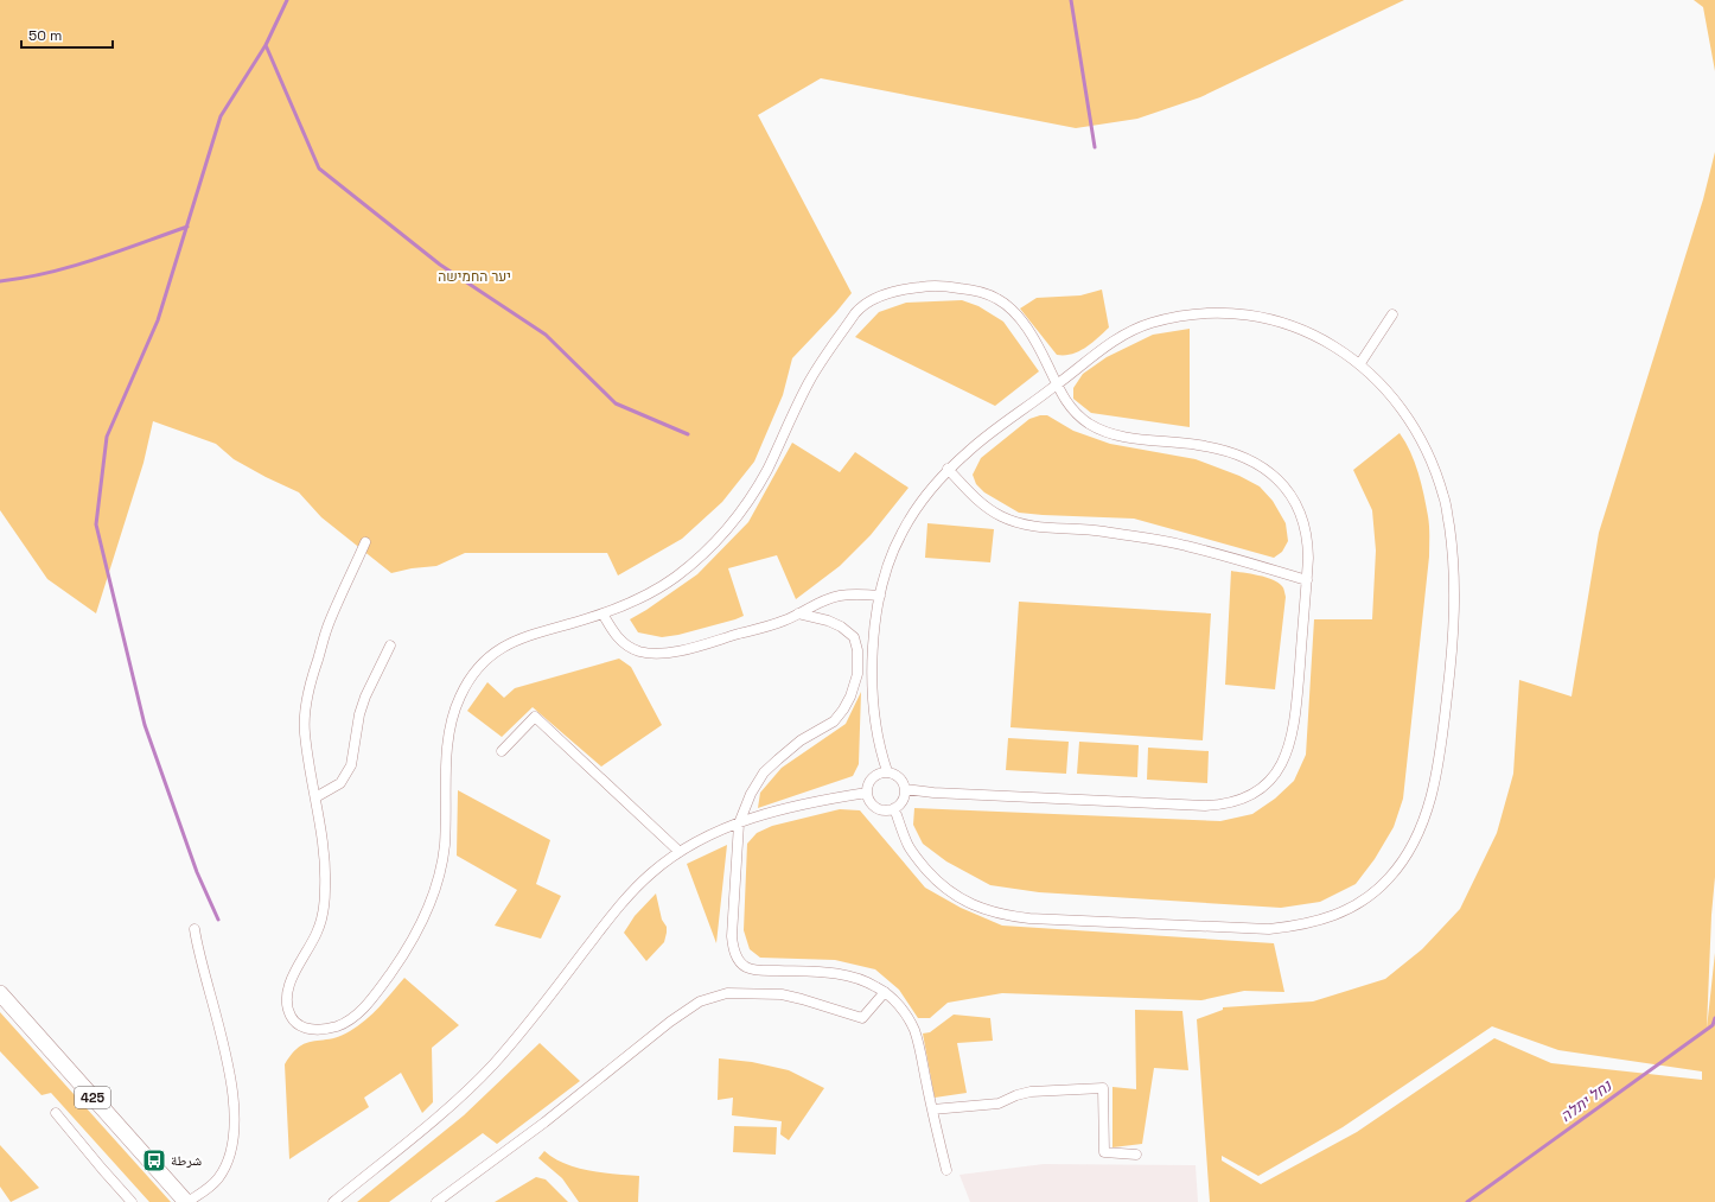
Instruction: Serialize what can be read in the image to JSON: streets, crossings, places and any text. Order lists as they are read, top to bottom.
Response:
{
  "streets": {
    "main road": ["425"]
  },
  "water": ["נחל יתלה"],
  "parks": ["יער החמישה"],
  "places": {
    "bus stop": ["شرطة"]
  },
  "scale_bar": "50 m"
}
